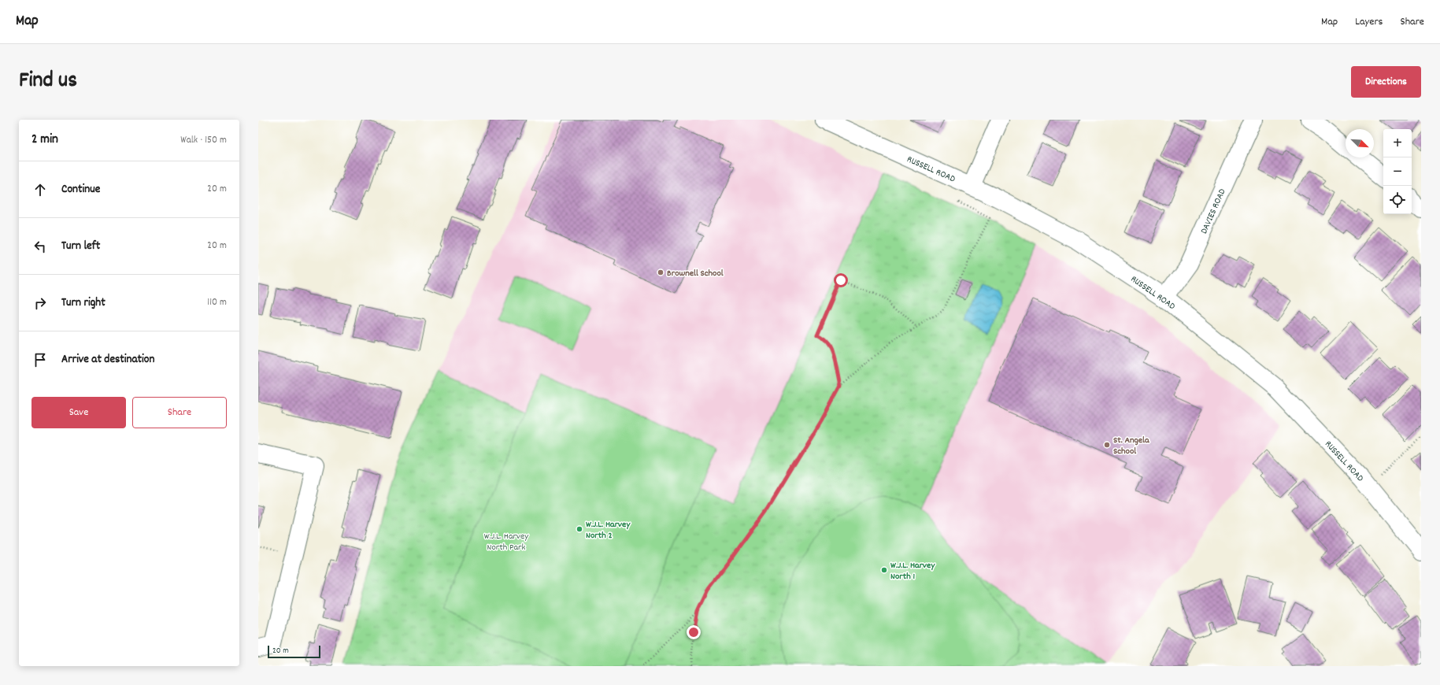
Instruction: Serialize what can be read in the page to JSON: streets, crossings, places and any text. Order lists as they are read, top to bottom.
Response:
{
  "streets": {
    "street": ["RUSSELL ROAD", "DAVIES ROAD"]
  },
  "crossings": [
    ["RUSSELL ROAD", "DAVIES ROAD"]
  ],
  "parks": ["W.J.L. Harvey North Park"],
  "places": [
    "Brownell School",
    "St. Angela School",
    "W.J.L. Harvey North 2",
    "W.J.L. Harvey North 1"
  ],
  "scale_bar": "20 m",
  "north": "bottom right",
  "page": {
    "header": "Map",
    "nav": ["Map", "Layers", "Share"],
    "title": "Find us",
    "buttons": [
      "Directions",
      ["Save", "Share"]
    ],
    "heading": ["2 min", "Walk · 150 m"],
    "map_buttons": ["+", "−"],
    "list": [
      ["Continue", "20 m"],
      ["Turn left", "20 m"],
      ["Turn right", "110 m"],
      "Arrive at destination"
    ],
    "scale": "20 m"
  }
}
